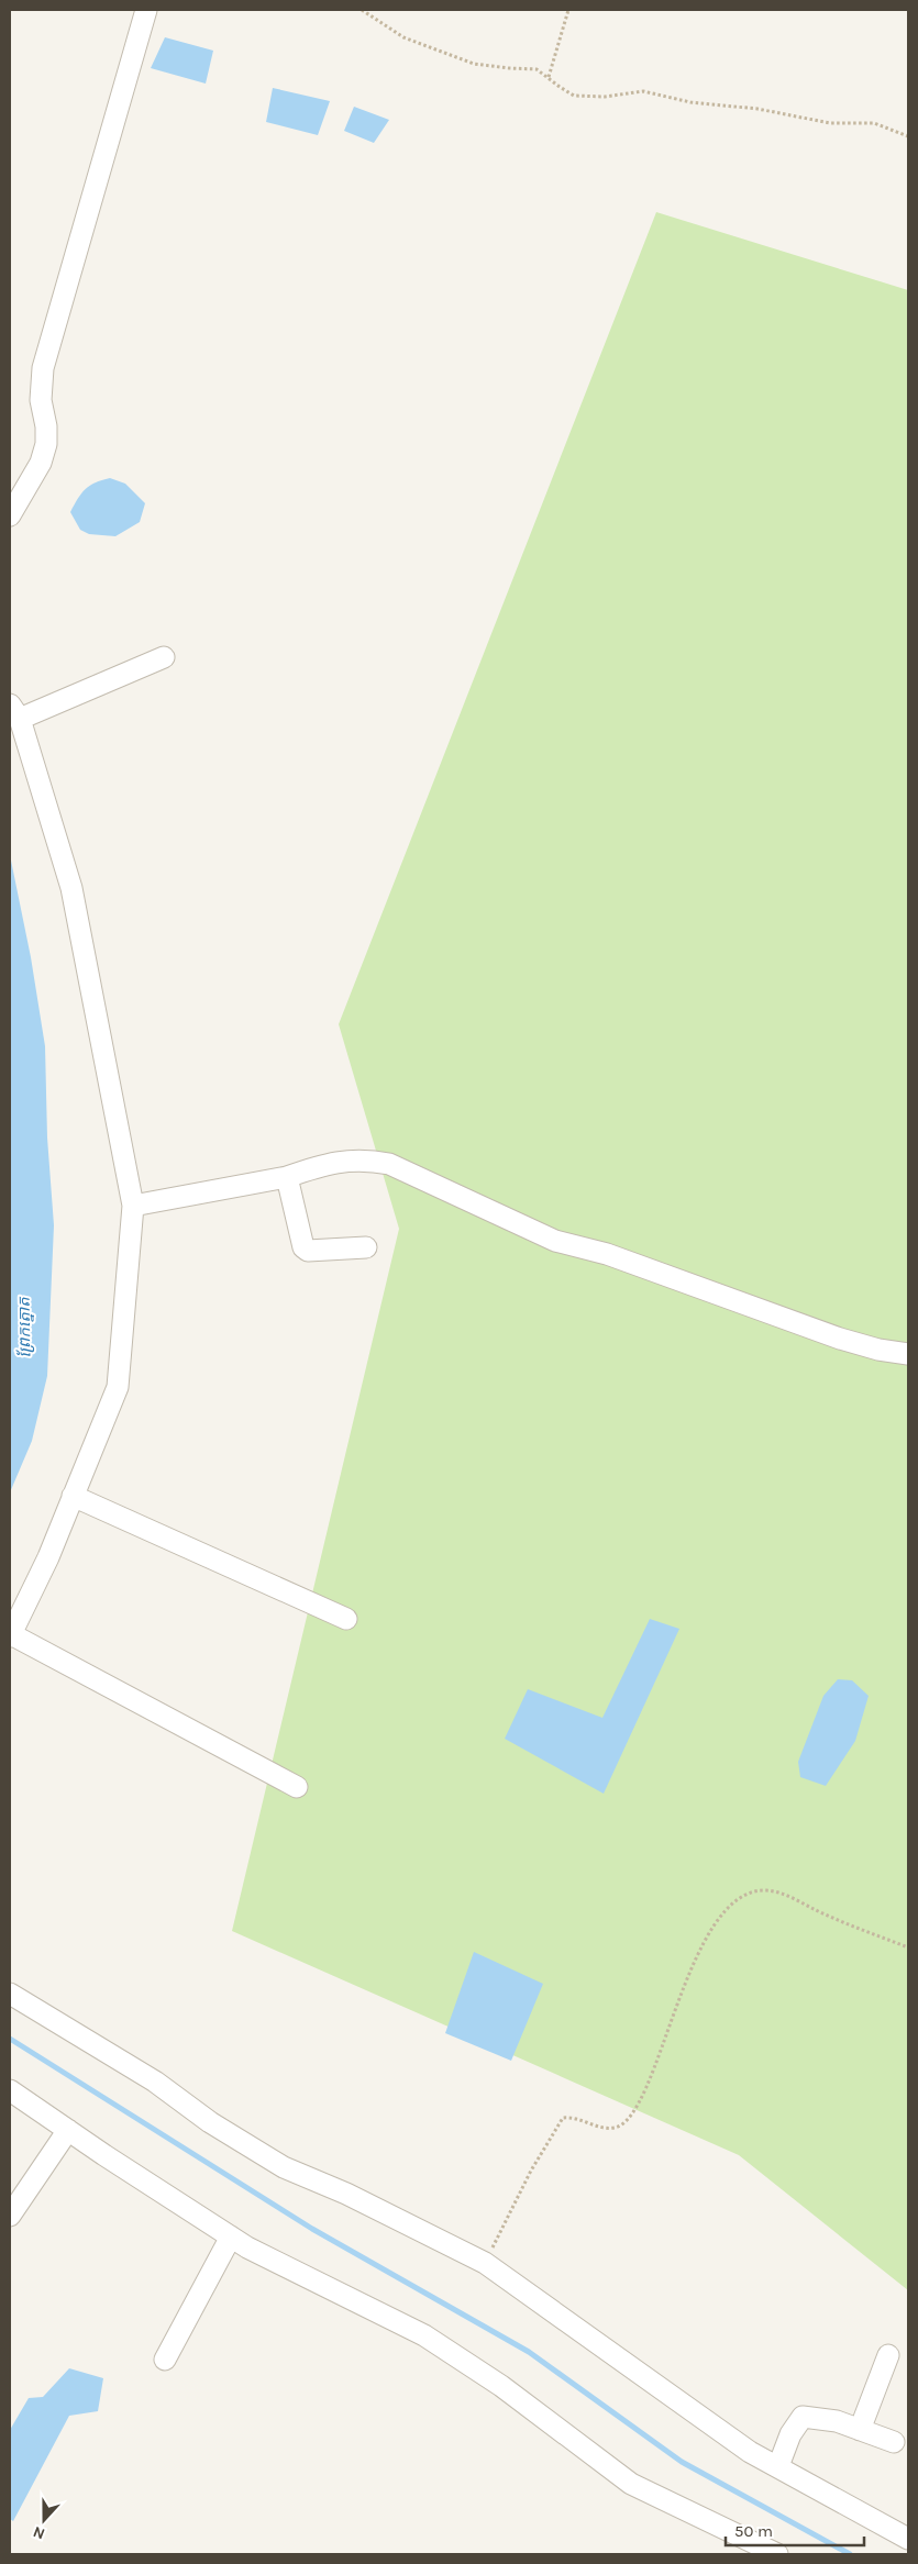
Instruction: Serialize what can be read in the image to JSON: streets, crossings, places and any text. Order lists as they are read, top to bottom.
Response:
{
  "water": ["ព្រែកត្នោត"],
  "scale_bar": "50 m",
  "north": "bottom"
}
